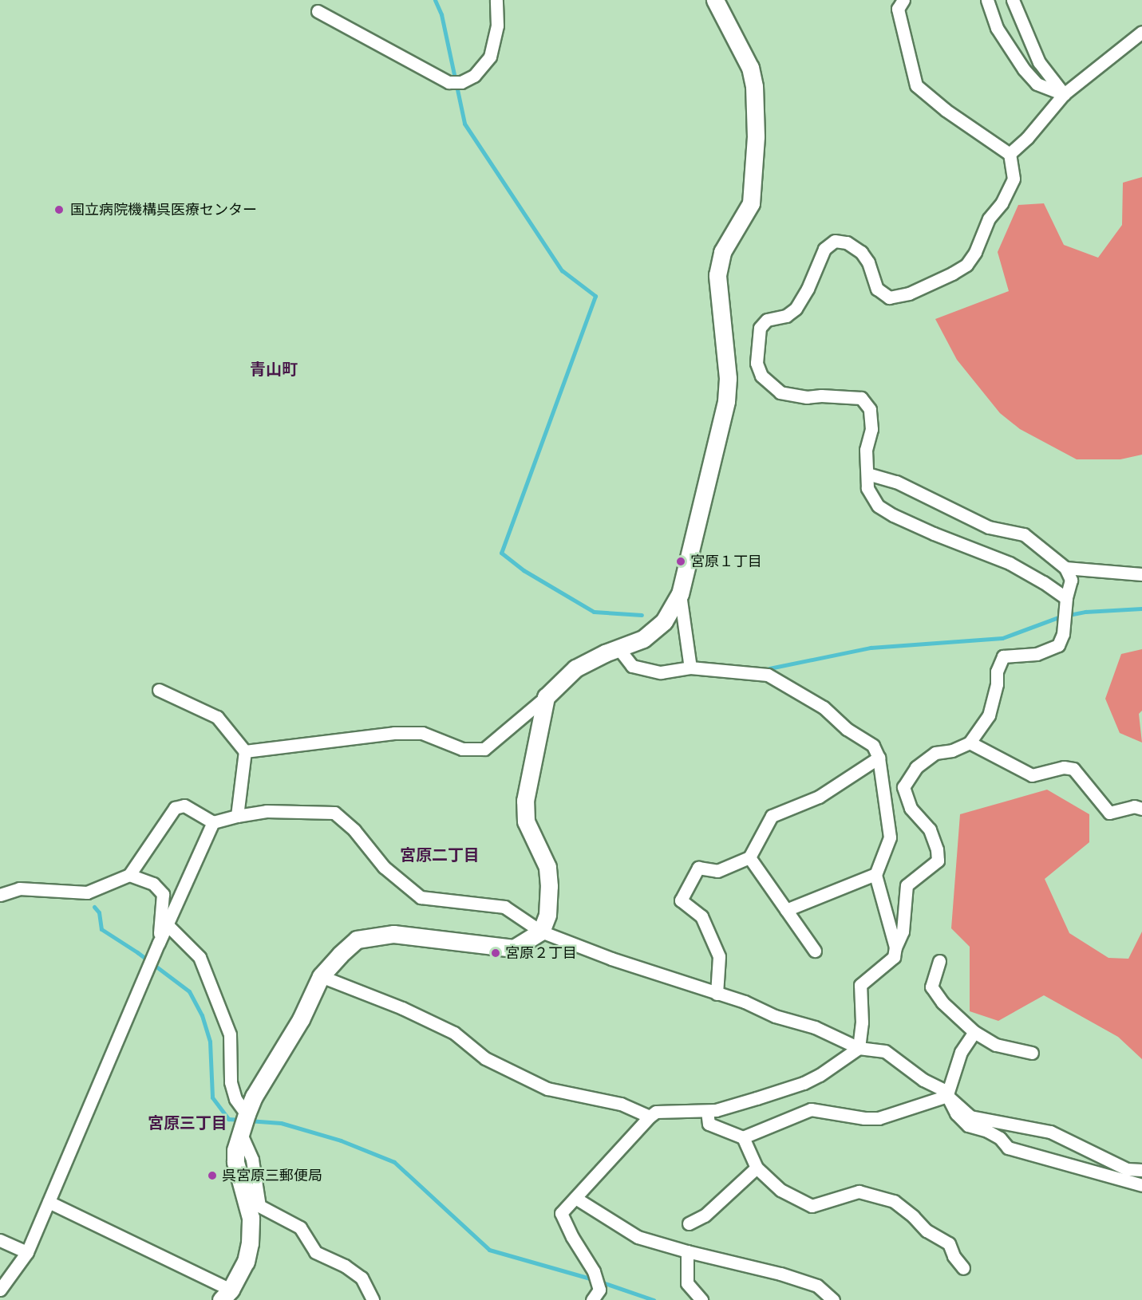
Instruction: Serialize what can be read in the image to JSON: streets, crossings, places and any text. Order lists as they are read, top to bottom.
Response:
{
  "districts": ["青山町", "宮原二丁目", "宮原三丁目"],
  "places": [
    "国立病院機構呉医療センター",
    "宮原１丁目",
    "宮原２丁目",
    "呉宮原三郵便局"
  ]
}
